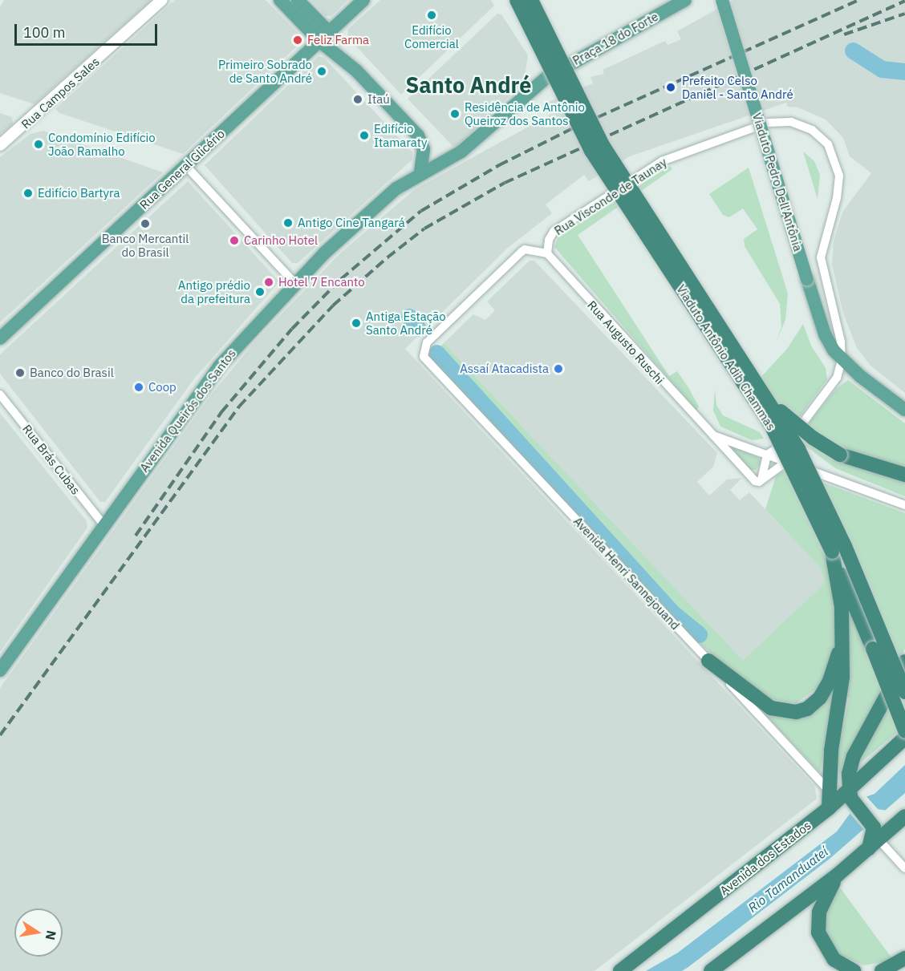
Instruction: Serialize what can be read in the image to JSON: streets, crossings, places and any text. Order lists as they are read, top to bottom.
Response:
{
  "streets": {
    "highway": ["Viaduto Antônio Adib Chammas", "Avenida dos Estados"],
    "main road": [
      "Praça 18 do Forte",
      "Rua General Glicério",
      "Viaduto Pedro Dell'Antônia",
      "Avenida Queirós dos Santos"
    ],
    "street": [
      "Rua Campos Sales",
      "Rua Visconde de Taunay",
      "Rua Augusto Ruschi",
      "Rua Brás Cubas",
      "Avenida Henri Sannejouand"
    ]
  },
  "crossings": [
    ["Praça 18 do Forte", "Avenida Queirós dos Santos"],
    ["Viaduto Pedro Dell'Antônia", "Rua Visconde de Taunay"],
    ["Rua Visconde de Taunay", "Rua Augusto Ruschi"],
    ["Rua Visconde de Taunay", "Avenida Henri Sannejouand"],
    ["Rua Augusto Ruschi", "Avenida Henri Sannejouand"],
    ["Avenida Queirós dos Santos", "Rua Brás Cubas"],
    ["Avenida Henri Sannejouand", "Avenida dos Estados"]
  ],
  "districts": ["Santo André"],
  "water": ["Rio Tamanduateí"],
  "places": [
    "Edifício Comercial",
    "Feliz Farma",
    "Primeiro Sobrado de Santo André",
    "Prefeito Celso Daniel - Santo André",
    "Itaú",
    "Residência de Antônio Queiroz dos Santos",
    "Edifício Itamaraty",
    "Condomínio Edifício João Ramalho",
    "Edifício Bartyra",
    "Antigo Cine Tangará",
    "Banco Mercantil do Brasil",
    "Carinho Hotel",
    "Hotel 7 Encanto",
    "Antigo prédio da prefeitura",
    "Antiga Estação Santo André",
    "Assaí Atacadista",
    "Banco do Brasil",
    "Coop"
  ],
  "scale_bar": "100 m",
  "north": "right"
}
